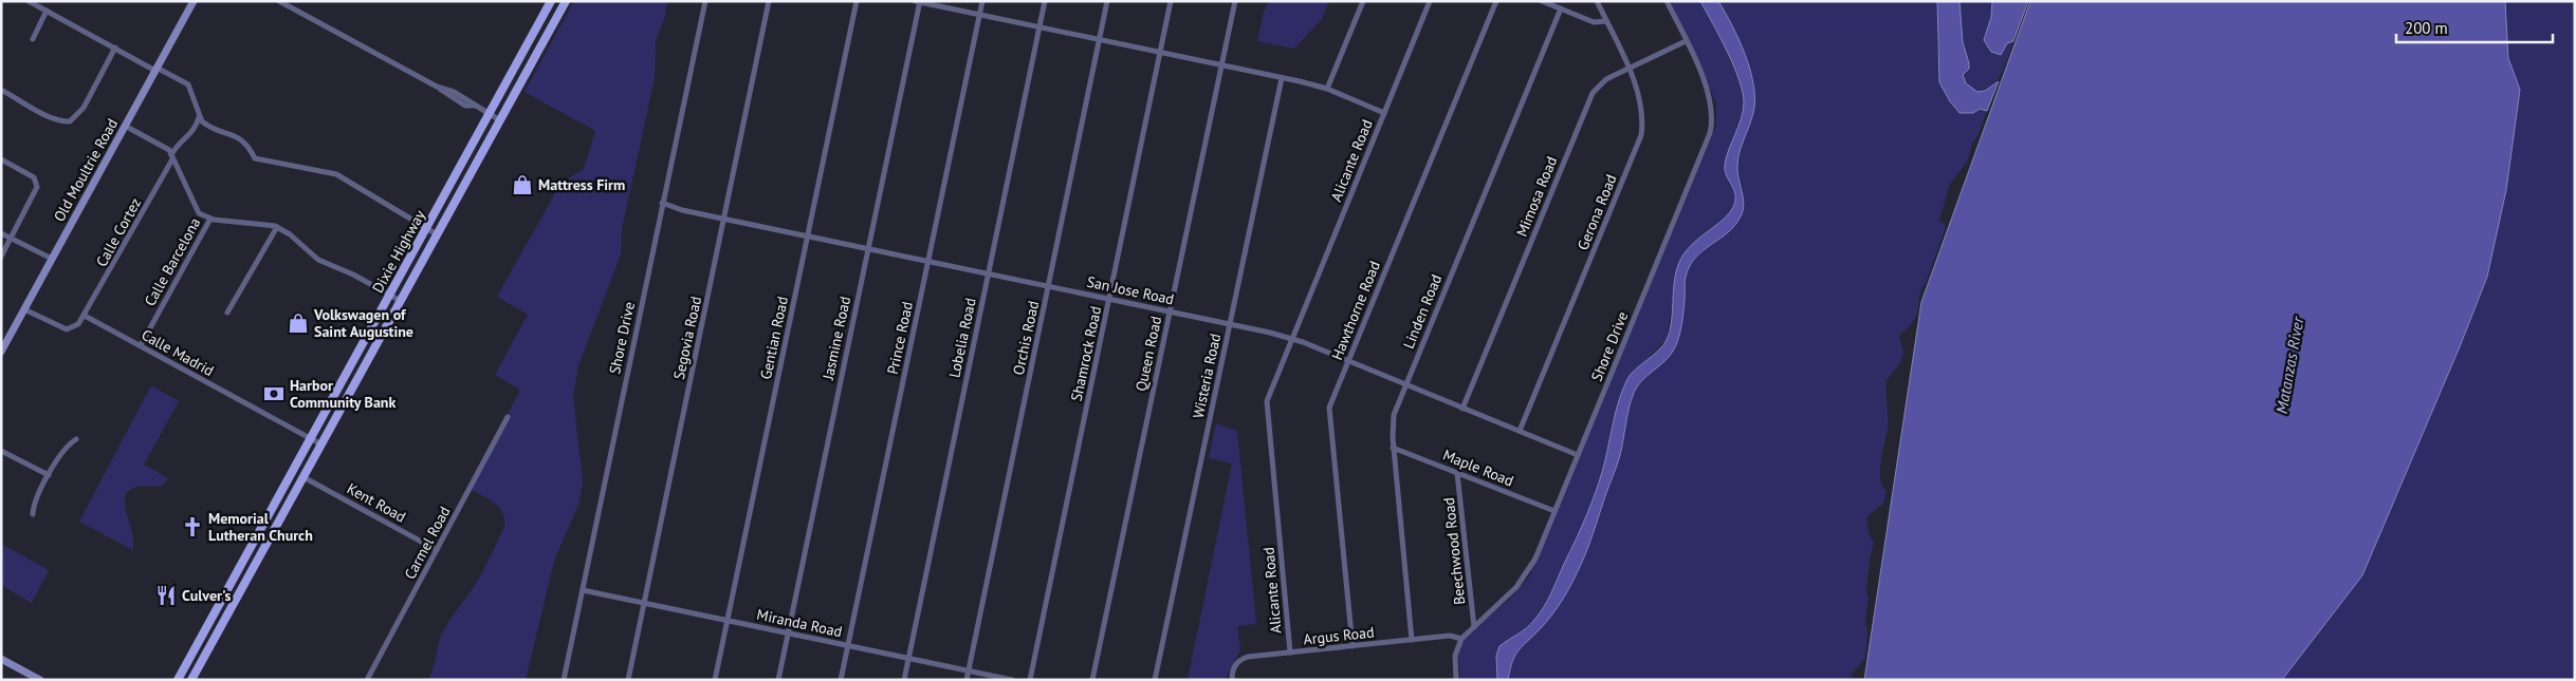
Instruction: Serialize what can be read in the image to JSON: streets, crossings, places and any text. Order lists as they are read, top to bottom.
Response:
{
  "streets": {
    "main road": ["Old Moultrie Road", "Dixie Highway"],
    "street": [
      "Alicante Road",
      "Mimosa Road",
      "Gerona Road",
      "Calle Cortez",
      "Calle Barcelona",
      "San Jose Road",
      "Hawthorne Road",
      "Linden Road",
      "Shore Drive",
      "Segovia Road",
      "Gentian Road",
      "Jasmine Road",
      "Prince Road",
      "Lobelia Road",
      "Orchis Road",
      "Calle Madrid",
      "Shamrock Road",
      "Queen Road",
      "Wisteria Road",
      "Maple Road",
      "Kent Road",
      "Carmel Road",
      "Beechwood Road",
      "Miranda Road",
      "Argus Road"
    ]
  },
  "crossings": [
    ["Alicante Road", "San Jose Road"],
    ["Alicante Road", "Jasmine Road"],
    ["Alicante Road", "Prince Road"],
    ["Alicante Road", "Lobelia Road"],
    ["Alicante Road", "Orchis Road"],
    ["Alicante Road", "Shamrock Road"],
    ["Alicante Road", "Queen Road"],
    ["Alicante Road", "Wisteria Road"],
    ["Alicante Road", "Argus Road"],
    ["Mimosa Road", "Gerona Road"],
    ["Mimosa Road", "San Jose Road"],
    ["Mimosa Road", "Shore Drive"],
    ["Gerona Road", "San Jose Road"],
    ["Calle Cortez", "Calle Madrid"],
    ["Dixie Highway", "Calle Madrid"],
    ["Calle Barcelona", "Calle Madrid"],
    ["San Jose Road", "Hawthorne Road"],
    ["San Jose Road", "Linden Road"],
    ["San Jose Road", "Shore Drive"],
    ["San Jose Road", "Segovia Road"],
    ["San Jose Road", "Gentian Road"],
    ["San Jose Road", "Jasmine Road"],
    ["San Jose Road", "Prince Road"],
    ["San Jose Road", "Lobelia Road"],
    ["San Jose Road", "Orchis Road"],
    ["San Jose Road", "Shamrock Road"],
    ["San Jose Road", "Queen Road"],
    ["San Jose Road", "Wisteria Road"],
    ["Hawthorne Road", "Argus Road"],
    ["Linden Road", "Maple Road"],
    ["Linden Road", "Argus Road"],
    ["Shore Drive", "Maple Road"],
    ["Shore Drive", "Beechwood Road"],
    ["Shore Drive", "Miranda Road"],
    ["Shore Drive", "Argus Road"],
    ["Segovia Road", "Miranda Road"],
    ["Gentian Road", "Miranda Road"],
    ["Jasmine Road", "Miranda Road"],
    ["Prince Road", "Miranda Road"],
    ["Lobelia Road", "Miranda Road"],
    ["Orchis Road", "Miranda Road"],
    ["Maple Road", "Beechwood Road"],
    ["Kent Road", "Carmel Road"]
  ],
  "water": ["Matanzas River"],
  "places": {
    "shop": ["Mattress Firm", "Volkswagen of Saint Augustine"],
    "bank": ["Harbor Community Bank"],
    "church": ["Memorial Lutheran Church"],
    "restaurant": ["Culver's"]
  },
  "scale_bar": "200 m"
}
